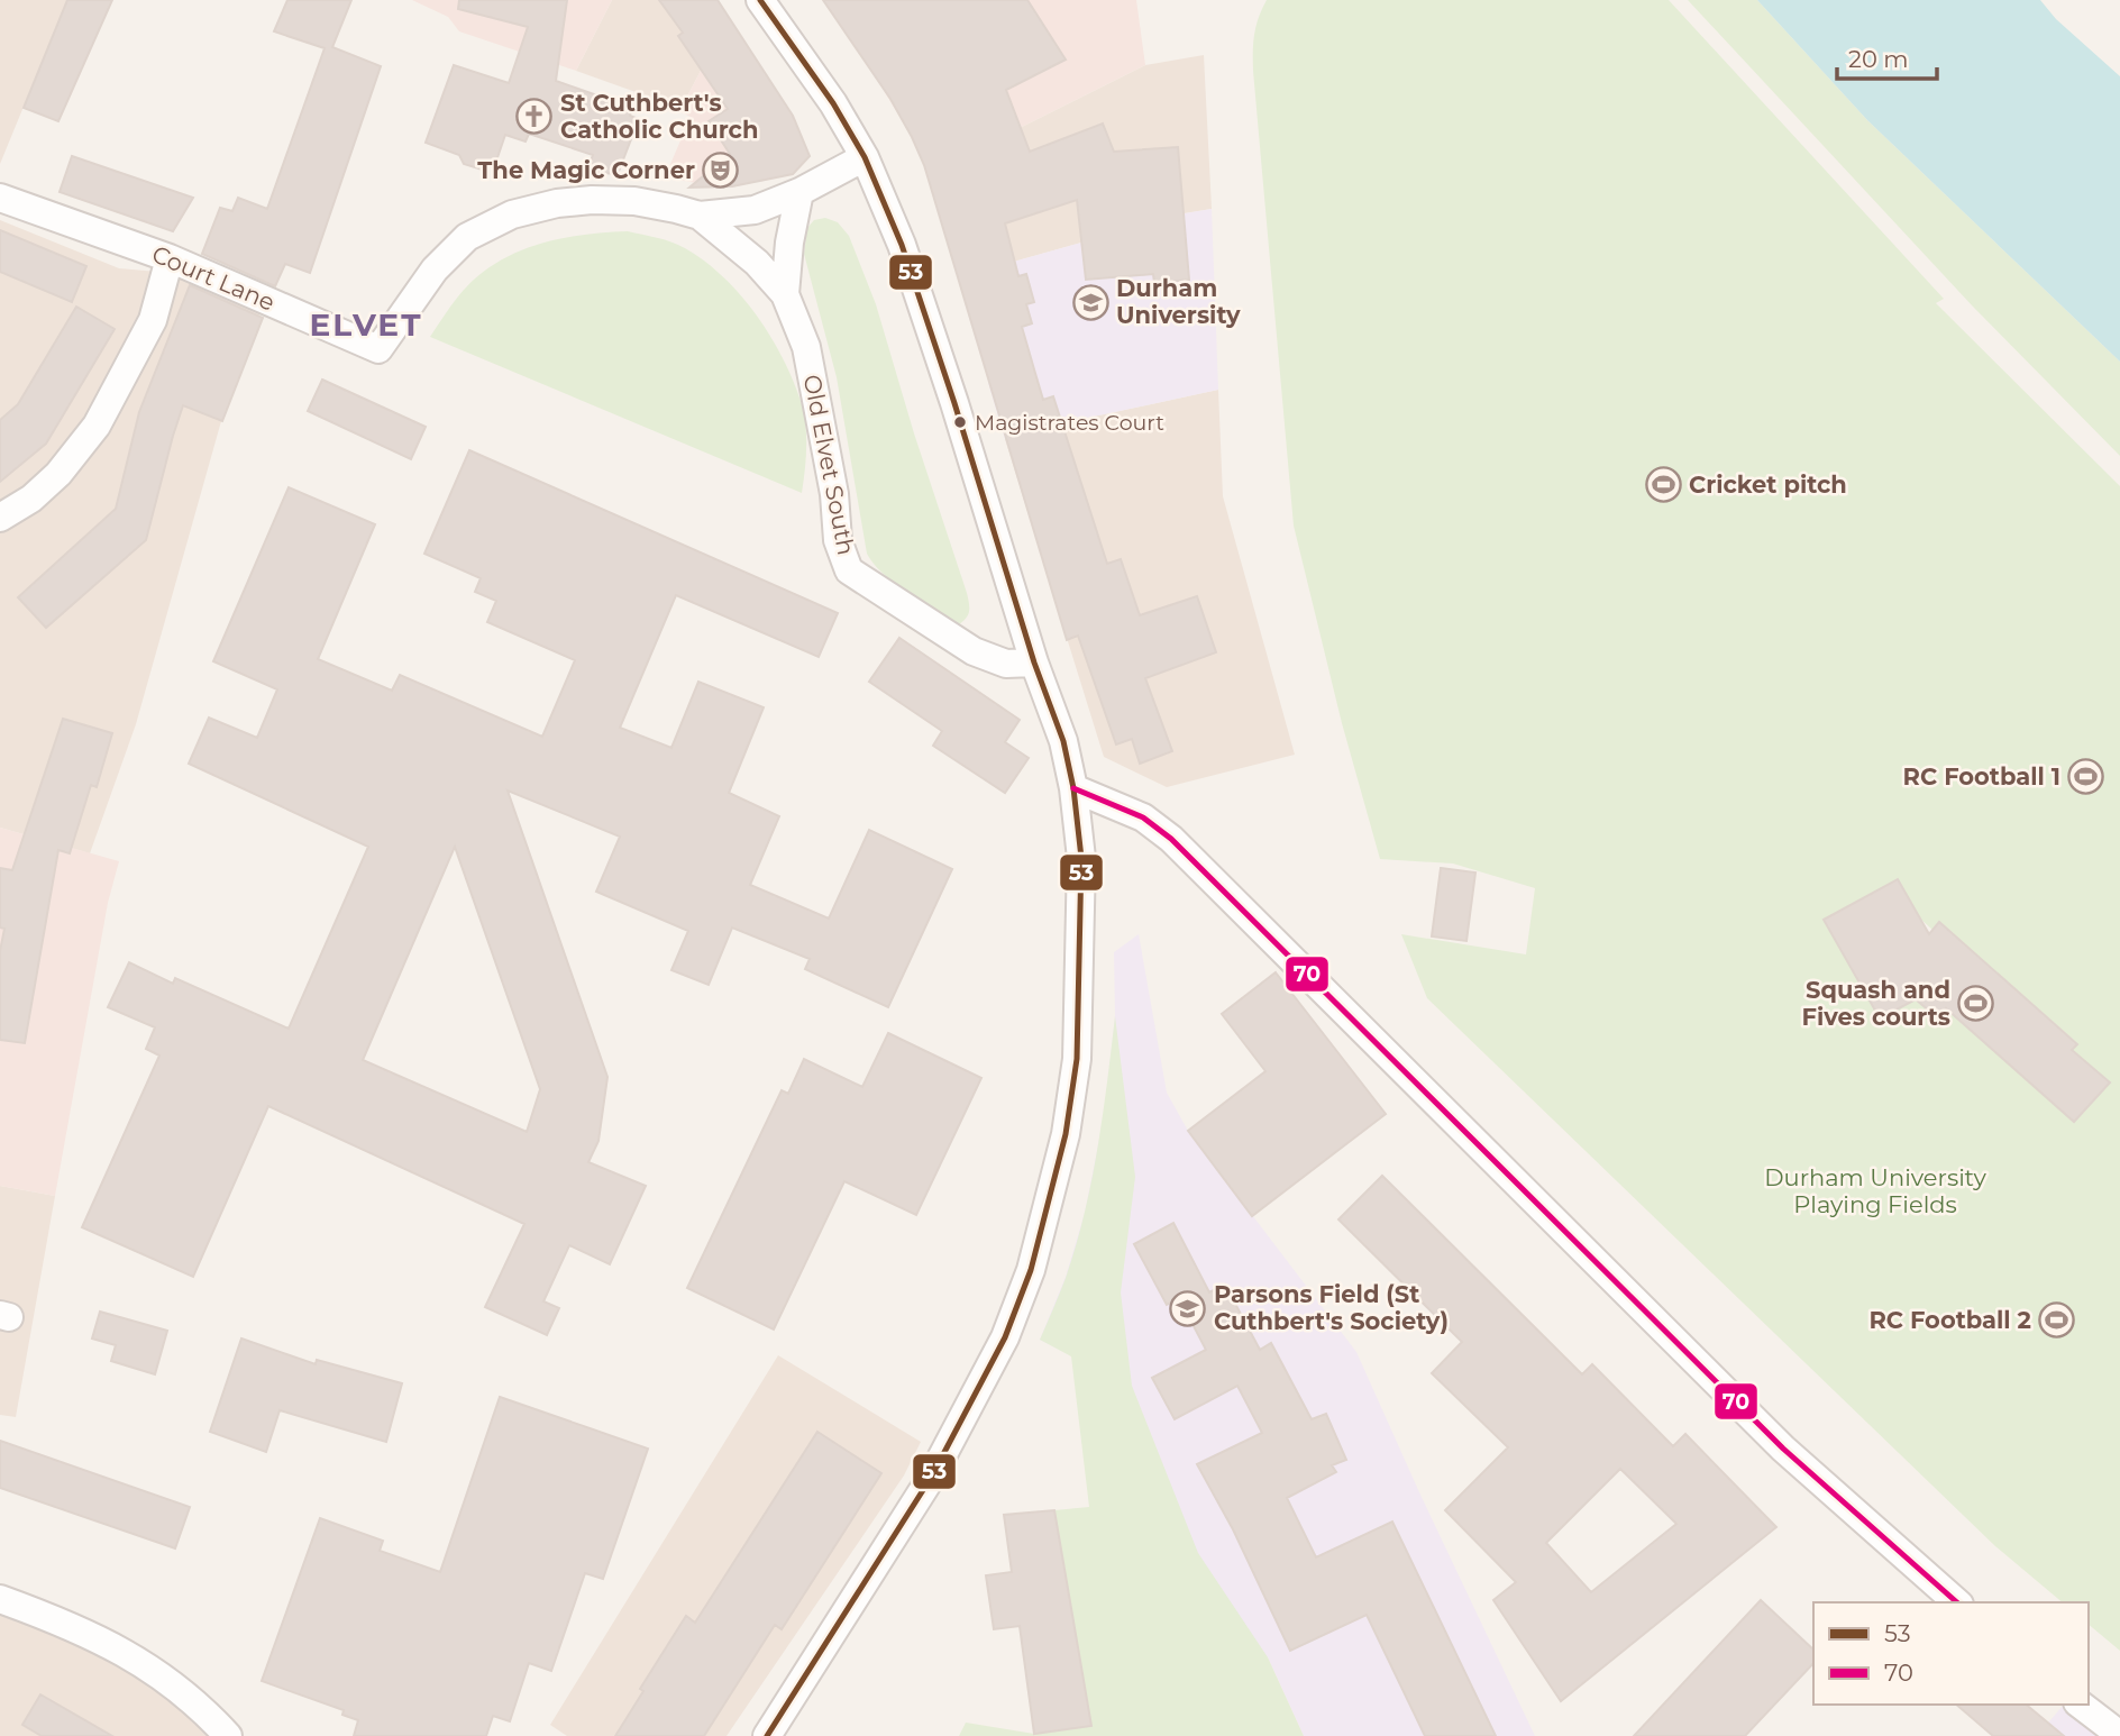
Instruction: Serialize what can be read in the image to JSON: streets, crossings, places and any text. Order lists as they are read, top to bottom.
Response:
{
  "streets": {
    "street": ["Court Lane", "Old Elvet South"]
  },
  "crossings": [
    ["Court Lane", "Old Elvet South"]
  ],
  "districts": ["ELVET"],
  "parks": ["Durham University Playing Fields"],
  "places": {
    "church": ["St Cuthbert's Catholic Church"],
    "theatre": ["The Magic Corner"],
    "school or university": ["Durham University", "Parsons Field (St Cuthbert's Society)"],
    "other": ["Magistrates Court"],
    "sports": [
      "Cricket pitch",
      "RC Football 1",
      "Squash and Fives courts",
      "RC Football 2"
    ]
  },
  "lines": ["transit line 53", "transit line 70"],
  "legend": ["53", "70"],
  "scale_bar": "20 m"
}
